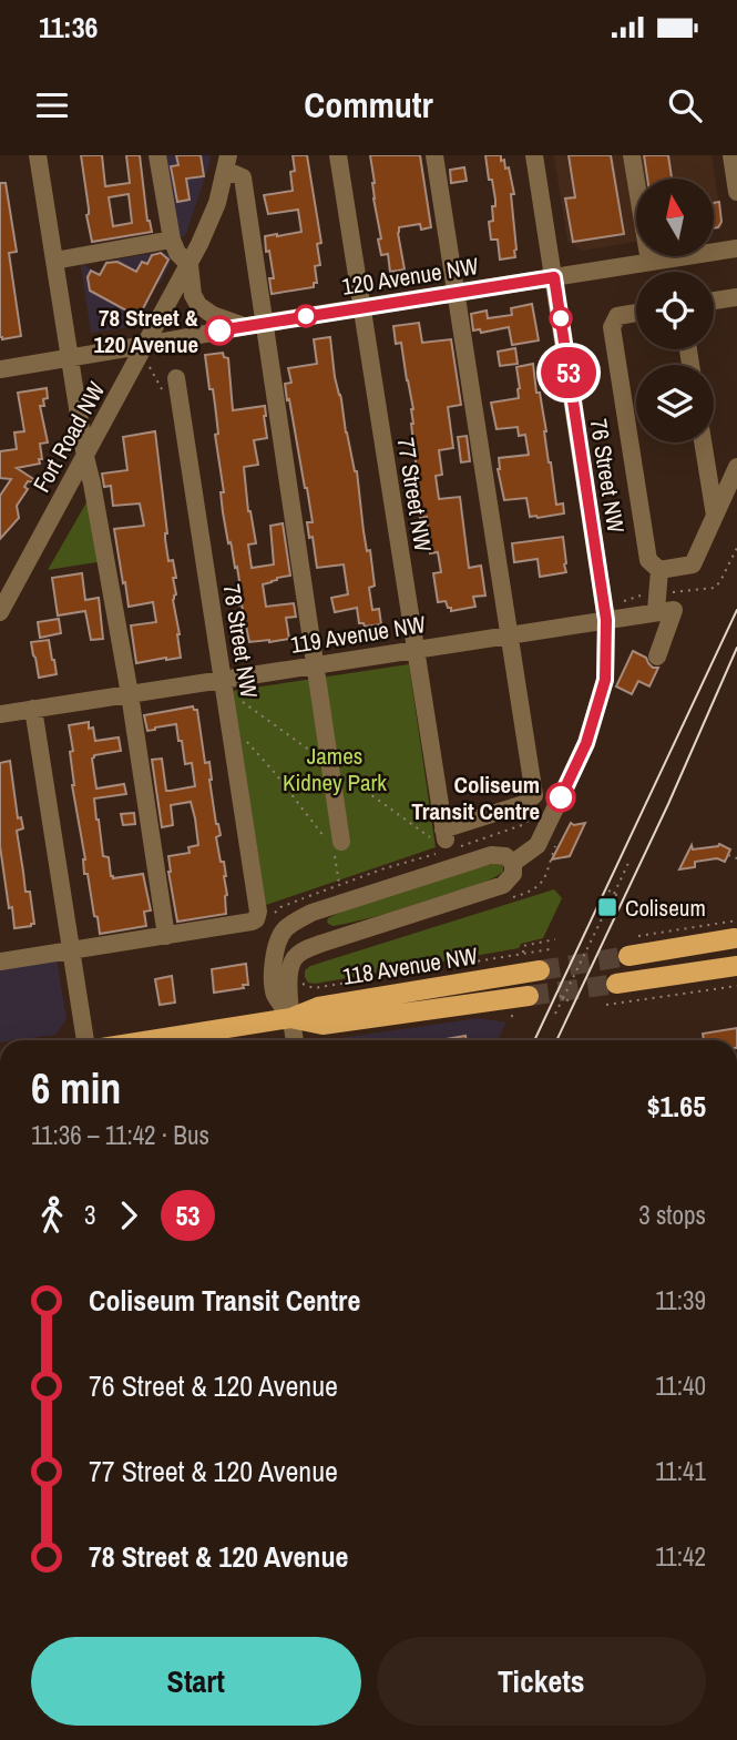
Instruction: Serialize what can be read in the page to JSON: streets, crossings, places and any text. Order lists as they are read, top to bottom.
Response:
{
  "streets": {
    "main road": ["118 Avenue NW"],
    "street": [
      "120 Avenue NW",
      "Fort Road NW",
      "76 Street NW",
      "77 Street NW",
      "119 Avenue NW",
      "78 Street NW"
    ]
  },
  "crossings": [
    ["120 Avenue NW", "Fort Road NW"],
    ["120 Avenue NW", "76 Street NW"],
    ["120 Avenue NW", "77 Street NW"],
    ["76 Street NW", "119 Avenue NW"],
    ["77 Street NW", "119 Avenue NW"],
    ["119 Avenue NW", "78 Street NW"]
  ],
  "parks": ["James Kidney Park"],
  "places": {
    "other": ["78 Street & 120 Avenue", "Coliseum Transit Centre"],
    "transit": ["Coliseum"]
  },
  "lines": ["bus line 53"],
  "north": "top",
  "page": {
    "status": "11:36",
    "header": "Commutr",
    "on_map": "53",
    "heading": ["6 min", "11:36 – 11:42 · Bus", "$1.65"],
    "legs": ["3", "53", "3 stops"],
    "list": [
      {
        "name": "Coliseum Transit Centre",
        "value": "11:39"
      },
      {
        "name": "76 Street & 120 Avenue",
        "value": "11:40"
      },
      {
        "name": "77 Street & 120 Avenue",
        "value": "11:41"
      },
      {
        "name": "78 Street & 120 Avenue",
        "value": "11:42"
      }
    ],
    "buttons": ["Start", "Tickets"]
  }
}
